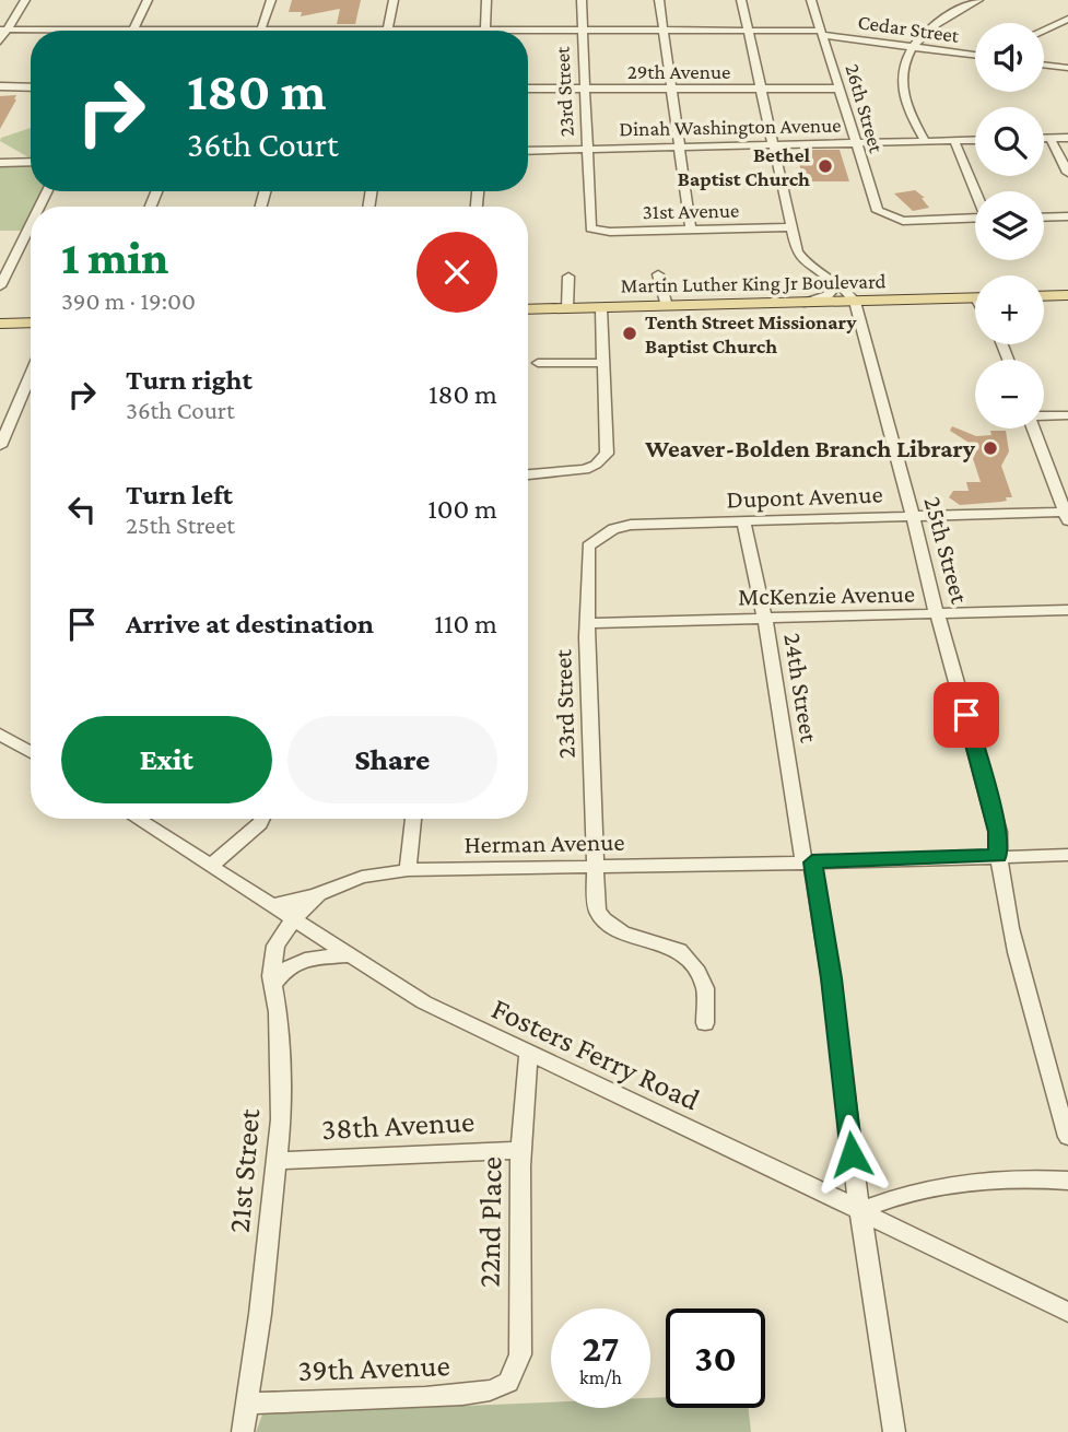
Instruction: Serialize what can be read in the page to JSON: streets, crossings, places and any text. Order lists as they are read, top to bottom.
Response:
{
  "streets": {
    "main road": ["Martin Luther King Jr Boulevard"],
    "street": [
      "Cedar Street",
      "29th Avenue",
      "23rd Street",
      "26th Street",
      "Dinah Washington Avenue",
      "31st Avenue",
      "Dupont Avenue",
      "25th Street",
      "McKenzie Avenue",
      "24th Street",
      "Herman Avenue",
      "Fosters Ferry Road",
      "38th Avenue",
      "21st Street",
      "22nd Place",
      "39th Avenue"
    ]
  },
  "crossings": [
    ["Cedar Street", "23rd Street"],
    ["Cedar Street", "26th Street"],
    ["29th Avenue", "23rd Street"],
    ["29th Avenue", "26th Street"],
    ["23rd Street", "Dinah Washington Avenue"],
    ["23rd Street", "31st Avenue"],
    ["23rd Street", "Dupont Avenue"],
    ["23rd Street", "McKenzie Avenue"],
    ["23rd Street", "Herman Avenue"],
    ["26th Street", "Dinah Washington Avenue"],
    ["Martin Luther King Jr Boulevard", "25th Street"],
    ["Dupont Avenue", "25th Street"],
    ["Dupont Avenue", "24th Street"],
    ["25th Street", "McKenzie Avenue"],
    ["25th Street", "Herman Avenue"],
    ["McKenzie Avenue", "24th Street"],
    ["24th Street", "Herman Avenue"],
    ["24th Street", "Fosters Ferry Road"],
    ["Herman Avenue", "Fosters Ferry Road"],
    ["Herman Avenue", "21st Street"],
    ["Fosters Ferry Road", "21st Street"],
    ["Fosters Ferry Road", "22nd Place"],
    ["38th Avenue", "21st Street"],
    ["38th Avenue", "22nd Place"],
    ["21st Street", "39th Avenue"],
    ["22nd Place", "39th Avenue"]
  ],
  "places": ["Bethel Baptist Church", "Tenth Street Missionary Baptist Church", "Weaver-Bolden Branch Library"],
  "page": {
    "map_buttons": ["+", "−"],
    "turn": ["180 m", "36th Court"],
    "heading": ["1 min", "390 m · 19:00"],
    "list": [
      {
        "name": "Turn right",
        "note": "36th Court",
        "value": "180 m"
      },
      {
        "name": "Turn left",
        "note": "25th Street",
        "value": "100 m"
      },
      {
        "name": "Arrive at destination",
        "value": "110 m"
      }
    ],
    "buttons": ["Exit", "Share"],
    "speed": "27 km/h",
    "limit": "30"
  }
}
